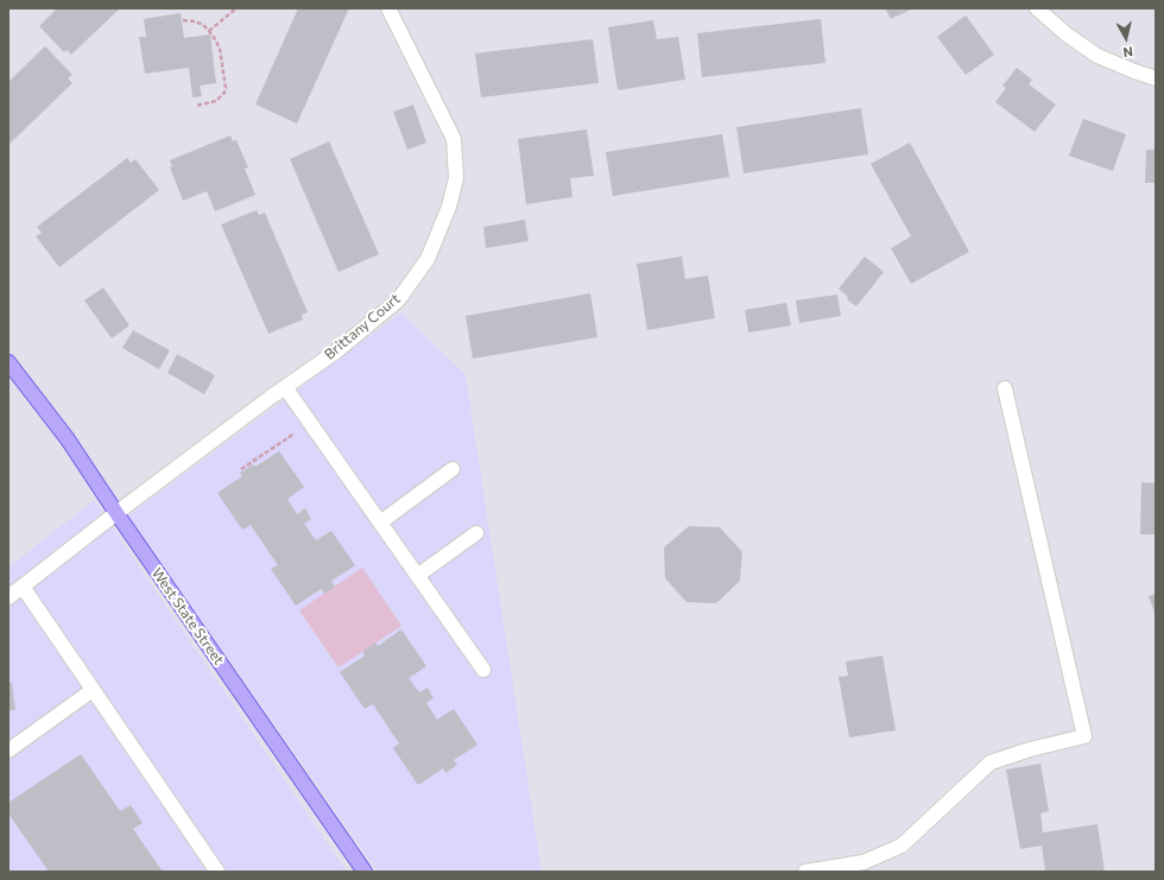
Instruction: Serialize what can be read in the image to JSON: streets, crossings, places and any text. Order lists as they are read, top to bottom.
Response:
{
  "streets": {
    "main road": ["West State Street"],
    "street": ["Brittany Court"]
  },
  "crossings": [
    ["Brittany Court", "West State Street"]
  ],
  "north": "bottom"
}
